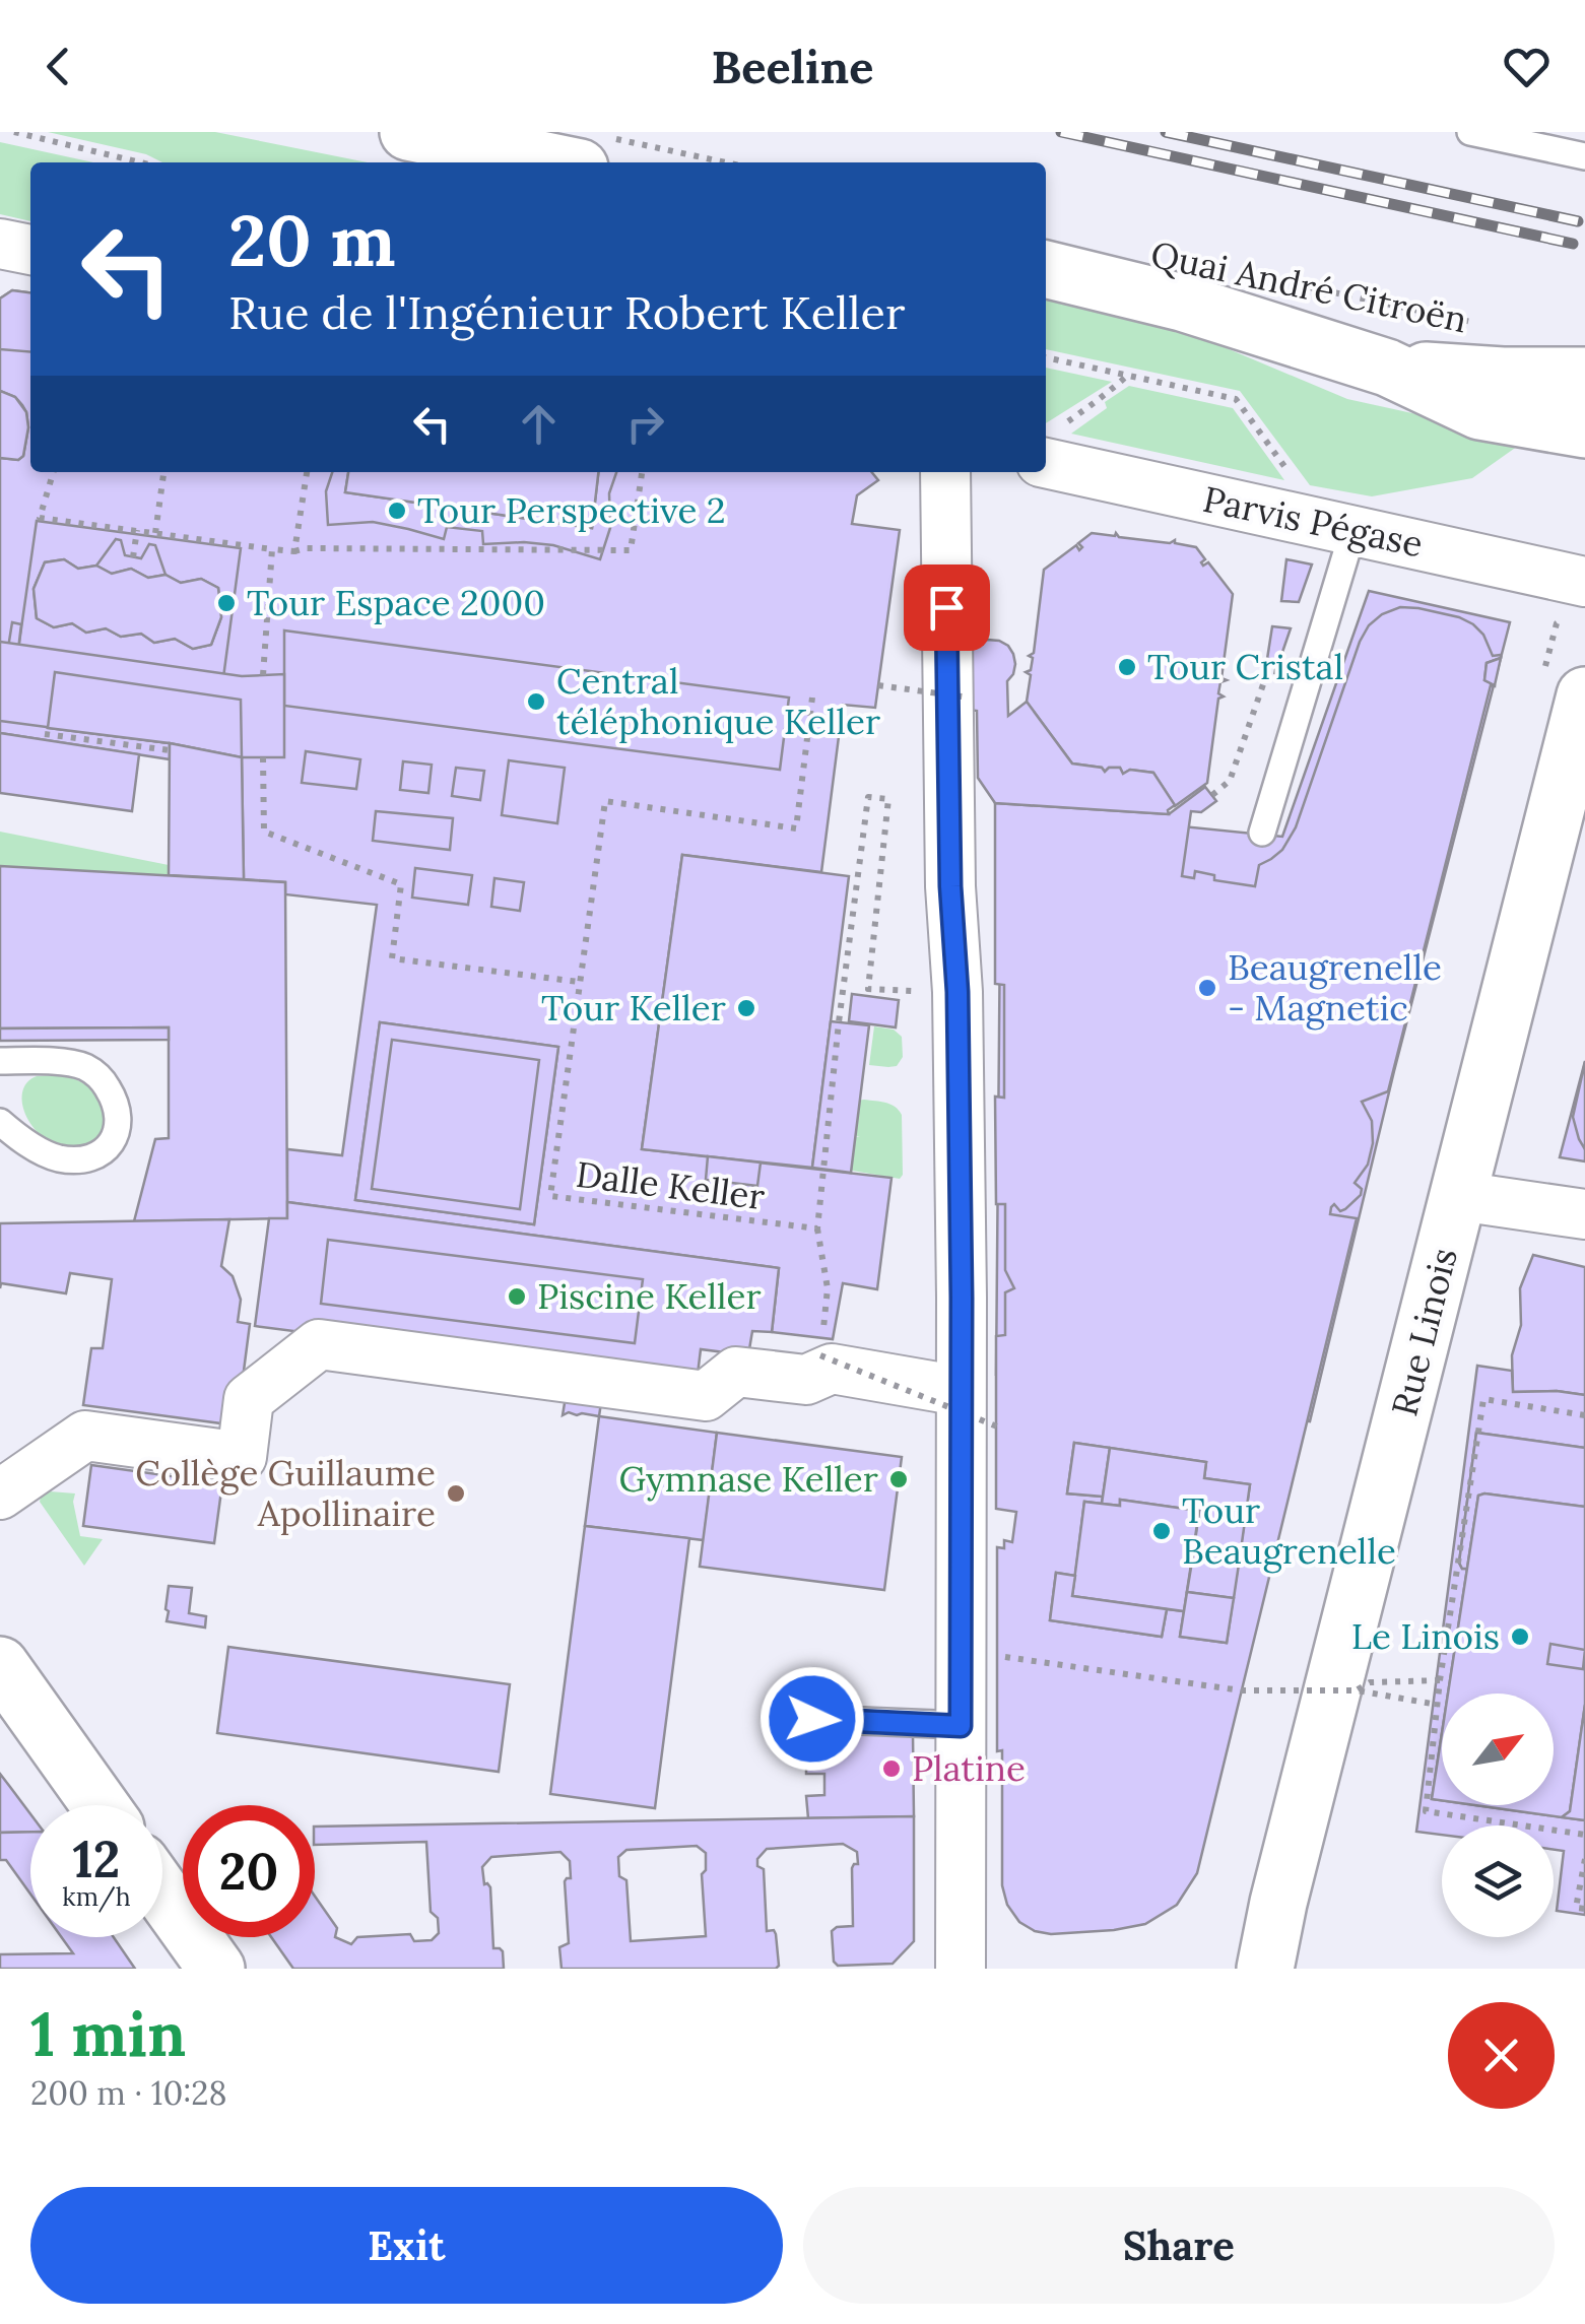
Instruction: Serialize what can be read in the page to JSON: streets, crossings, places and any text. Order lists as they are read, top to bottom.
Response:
{
  "streets": {
    "street": ["Quai André Citroën", "Parvis Pégase", "Rue Linois"],
    "path": ["Dalle Keller"]
  },
  "places": [
    "Tour Perspective 2",
    "Tour Espace 2000",
    "Tour Cristal",
    "Central téléphonique Keller",
    "Beaugrenelle - Magnetic",
    "Tour Keller",
    "Piscine Keller",
    "Gymnase Keller",
    "Collège Guillaume Apollinaire",
    "Tour Beaugrenelle",
    "Le Linois",
    "Platine"
  ],
  "north": "top right",
  "page": {
    "header": "Beeline",
    "turn": ["20 m", "Rue de l'Ingénieur Robert Keller"],
    "speed": "12 km/h",
    "limit": "20",
    "heading": ["1 min", "200 m · 10:28"],
    "buttons": ["Exit", "Share"]
  }
}
